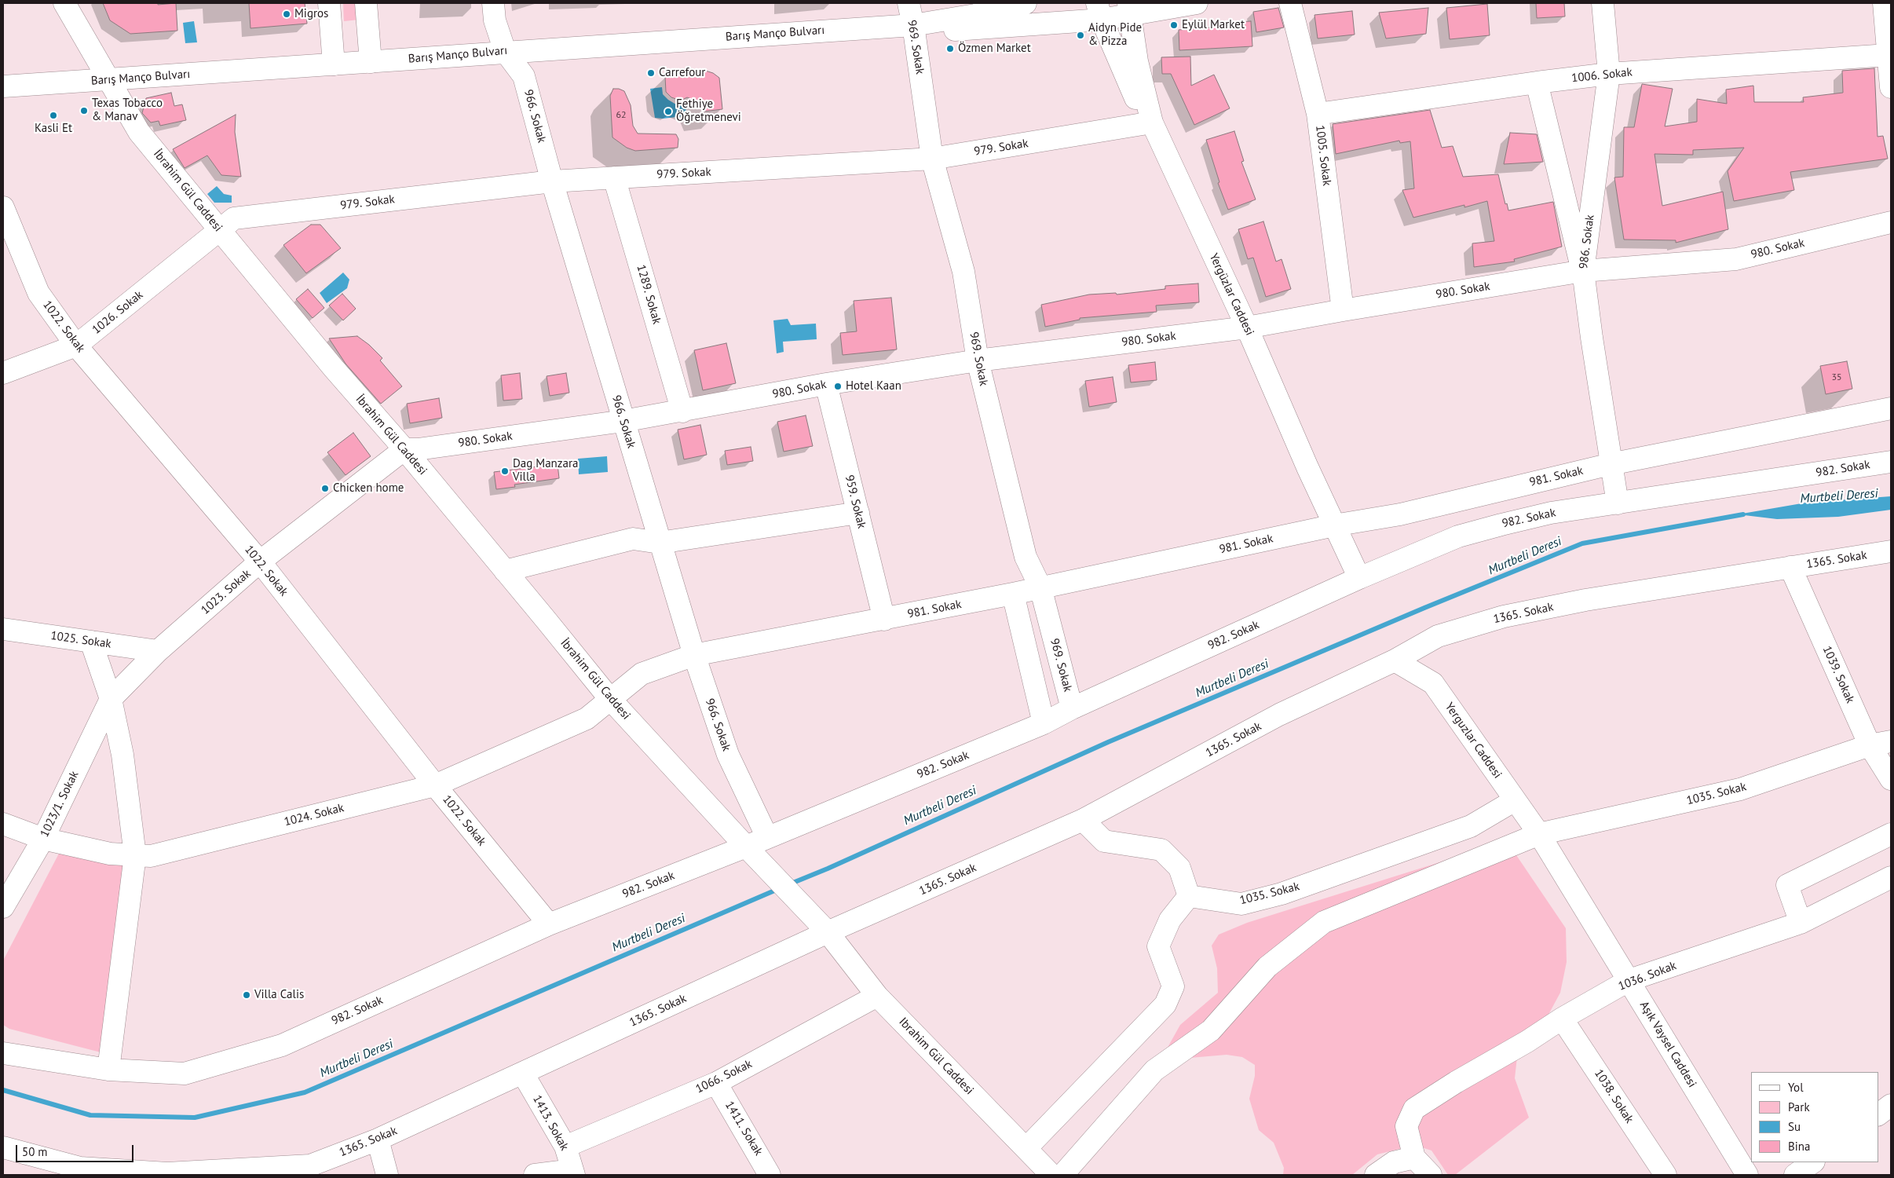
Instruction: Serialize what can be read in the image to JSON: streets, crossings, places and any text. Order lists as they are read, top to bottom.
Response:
{
  "streets": {
    "street": [
      "Barış Manço Bulvarı",
      "969. Sokak",
      "1006. Sokak",
      "966. Sokak",
      "979. Sokak",
      "1005. Sokak",
      "İbrahim Gül Caddesi",
      "986. Sokak",
      "980. Sokak",
      "1289. Sokak",
      "Yergüzlar Caddesi",
      "1026. Sokak",
      "1022. Sokak",
      "982. Sokak",
      "981. Sokak",
      "959. Sokak",
      "1365. Sokak",
      "1023. Sokak",
      "1025. Sokak",
      "1039. Sokak",
      "Yerguzlar Caddesi",
      "1035. Sokak",
      "1023/1. Sokak",
      "1024. Sokak",
      "1036. Sokak",
      "Aşık Vaysel Caddesi",
      "Ibrahim Gül Caddesi",
      "1066. Sokak",
      "1038. Sokak",
      "1413. Sokak",
      "1411. Sokak"
    ]
  },
  "crossings": [
    ["Barış Manço Bulvarı", "969. Sokak"],
    ["Barış Manço Bulvarı", "966. Sokak"],
    ["Barış Manço Bulvarı", "İbrahim Gül Caddesi"],
    ["Barış Manço Bulvarı", "Yergüzlar Caddesi"],
    ["969. Sokak", "979. Sokak"],
    ["969. Sokak", "980. Sokak"],
    ["969. Sokak", "982. Sokak"],
    ["969. Sokak", "981. Sokak"],
    ["1006. Sokak", "1005. Sokak"],
    ["1006. Sokak", "986. Sokak"],
    ["966. Sokak", "979. Sokak"],
    ["966. Sokak", "980. Sokak"],
    ["966. Sokak", "982. Sokak"],
    ["966. Sokak", "981. Sokak"],
    ["979. Sokak", "İbrahim Gül Caddesi"],
    ["979. Sokak", "1289. Sokak"],
    ["979. Sokak", "Yergüzlar Caddesi"],
    ["979. Sokak", "1026. Sokak"],
    ["1005. Sokak", "980. Sokak"],
    ["İbrahim Gül Caddesi", "980. Sokak"],
    ["İbrahim Gül Caddesi", "1026. Sokak"],
    ["İbrahim Gül Caddesi", "982. Sokak"],
    ["İbrahim Gül Caddesi", "981. Sokak"],
    ["İbrahim Gül Caddesi", "1365. Sokak"],
    ["İbrahim Gül Caddesi", "1023. Sokak"],
    ["İbrahim Gül Caddesi", "1024. Sokak"],
    ["İbrahim Gül Caddesi", "Ibrahim Gül Caddesi"],
    ["986. Sokak", "980. Sokak"],
    ["986. Sokak", "982. Sokak"],
    ["986. Sokak", "981. Sokak"],
    ["980. Sokak", "1289. Sokak"],
    ["980. Sokak", "Yergüzlar Caddesi"],
    ["980. Sokak", "959. Sokak"],
    ["980. Sokak", "1023. Sokak"],
    ["Yergüzlar Caddesi", "982. Sokak"],
    ["Yergüzlar Caddesi", "981. Sokak"],
    ["1026. Sokak", "1022. Sokak"],
    ["1022. Sokak", "982. Sokak"],
    ["1022. Sokak", "1023. Sokak"],
    ["1022. Sokak", "1024. Sokak"],
    ["981. Sokak", "959. Sokak"],
    ["981. Sokak", "1024. Sokak"],
    ["1365. Sokak", "1039. Sokak"],
    ["1365. Sokak", "Yerguzlar Caddesi"],
    ["1365. Sokak", "Ibrahim Gül Caddesi"],
    ["1365. Sokak", "1413. Sokak"],
    ["1023. Sokak", "1025. Sokak"],
    ["1023. Sokak", "1023/1. Sokak"],
    ["1039. Sokak", "1035. Sokak"],
    ["Yerguzlar Caddesi", "1035. Sokak"],
    ["Yerguzlar Caddesi", "Aşık Vaysel Caddesi"],
    ["1035. Sokak", "Aşık Vaysel Caddesi"],
    ["1023/1. Sokak", "1024. Sokak"],
    ["1036. Sokak", "Aşık Vaysel Caddesi"],
    ["1036. Sokak", "1038. Sokak"],
    ["Ibrahim Gül Caddesi", "1066. Sokak"],
    ["1066. Sokak", "1413. Sokak"],
    ["1066. Sokak", "1411. Sokak"]
  ],
  "water": ["Murtbeli Deresi"],
  "places": [
    "Migros",
    "Eylül Market",
    "Aidyn Pide & Pizza",
    "Özmen Market",
    "Carrefour",
    "Texas Tobacco & Manav",
    "Fethiye Öğretmenevi",
    "Kasli Et",
    "Hotel Kaan",
    "Dag Manzara Villa",
    "Chicken home",
    "Villa Calis"
  ],
  "house_numbers": ["62", "35"],
  "legend": [
    "Yol",
    "Park",
    "Su",
    "Bina"
  ],
  "scale_bar": "50 m"
}
